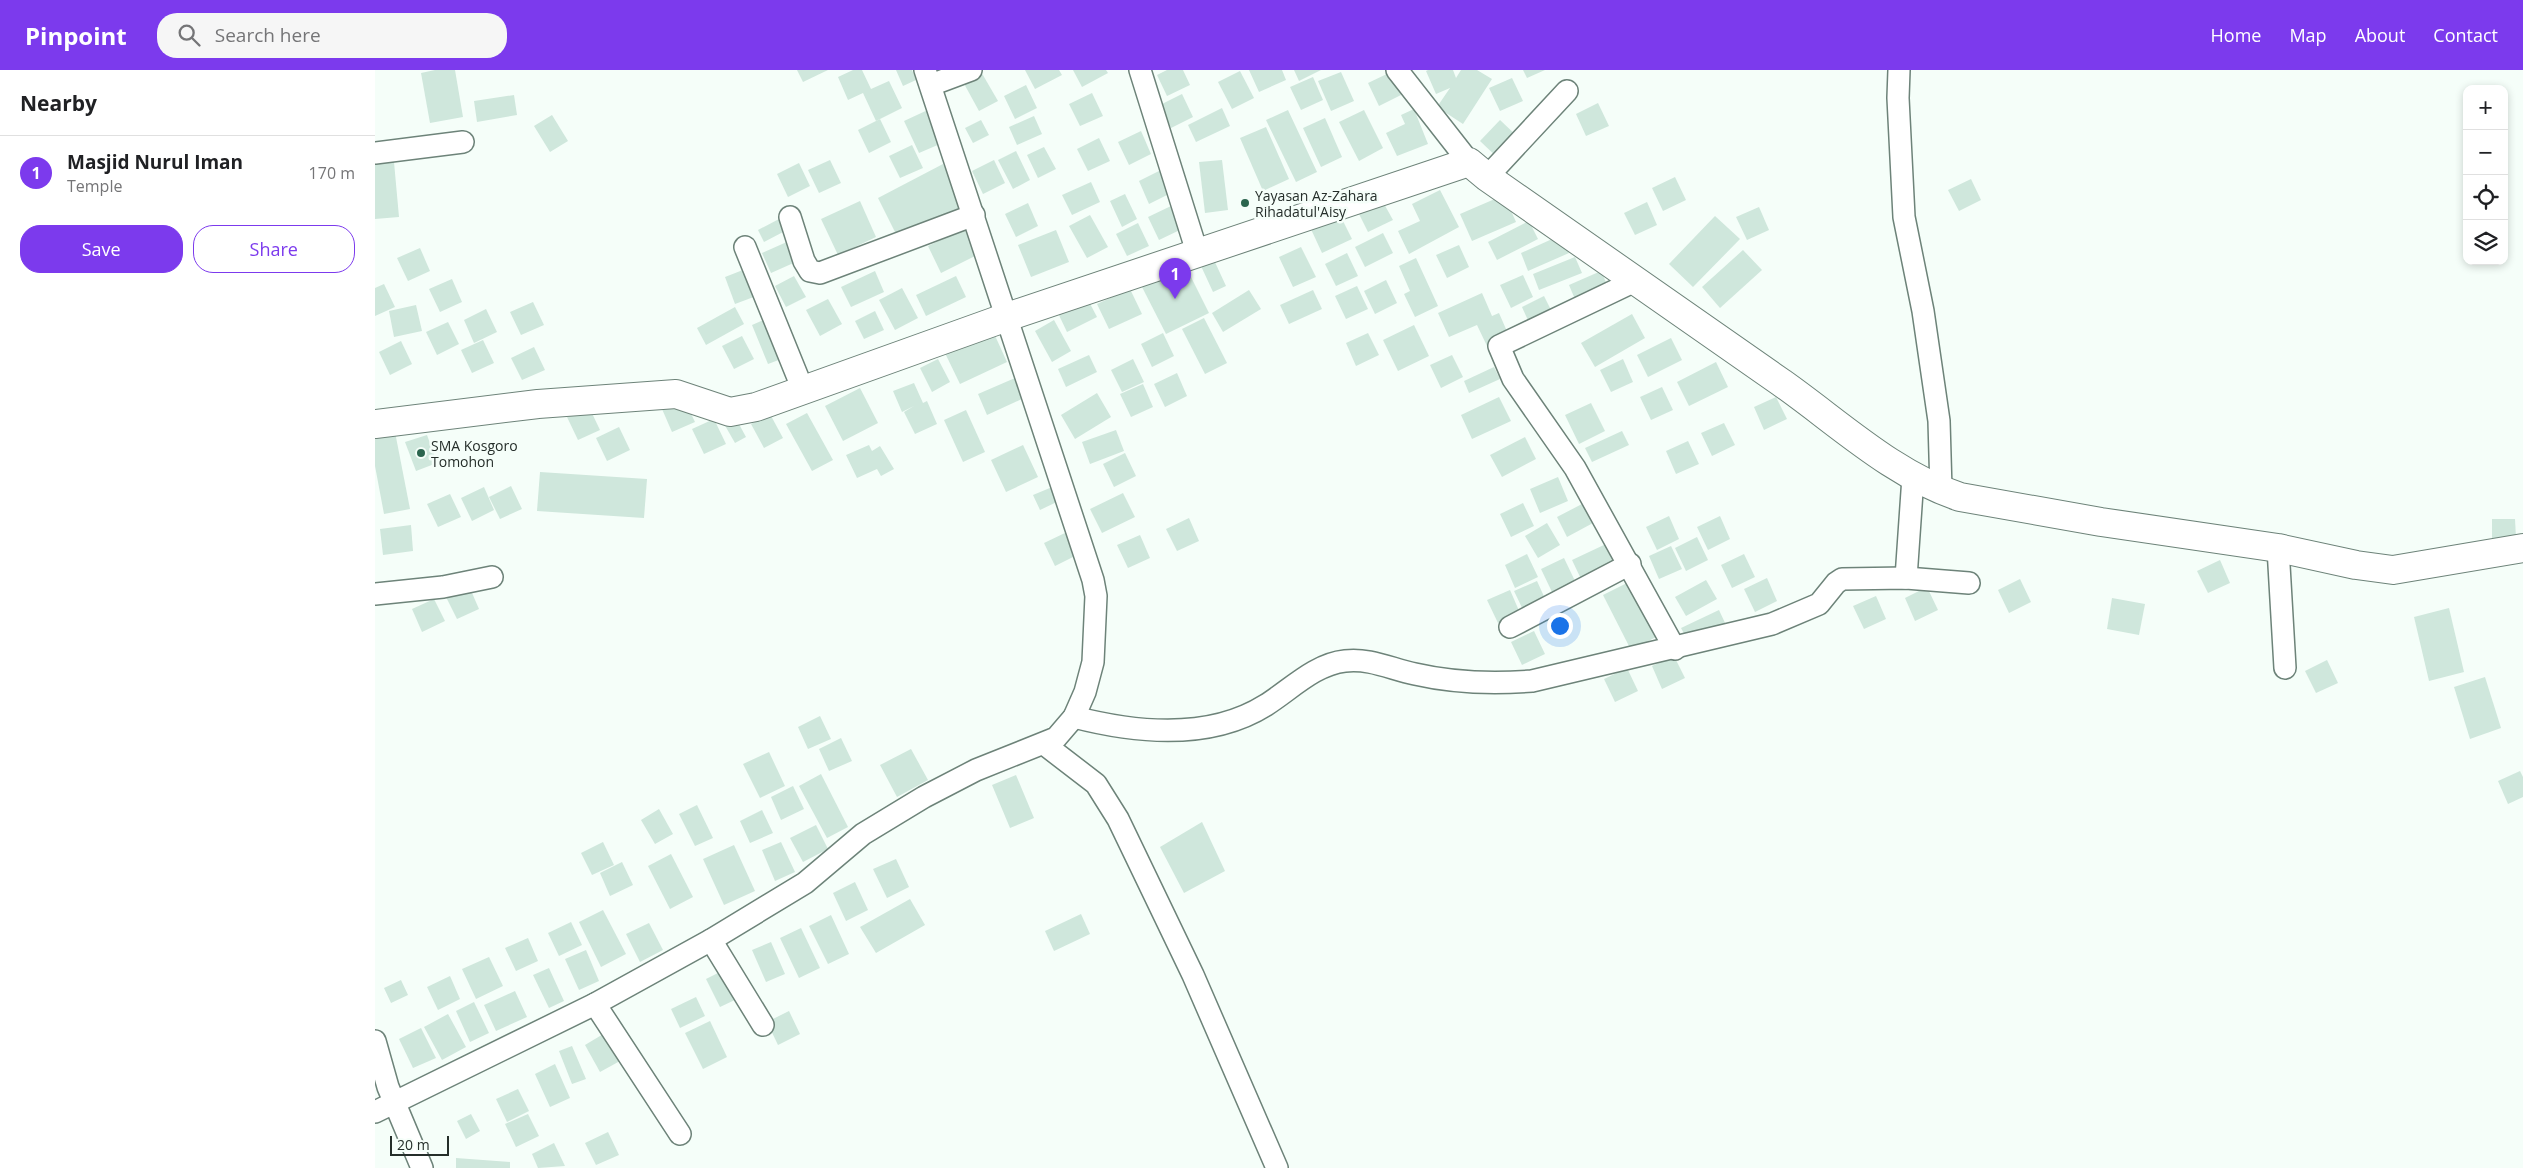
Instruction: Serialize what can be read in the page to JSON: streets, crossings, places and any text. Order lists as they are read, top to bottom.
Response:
{
  "places": ["Yayasan Az-Zahara Rihadatul'Aisy", "SMA Kosgoro Tomohon"],
  "scale_bar": "20 m",
  "page": {
    "header": "Pinpoint",
    "search": "Search here",
    "nav": [
      "Home",
      "Map",
      "About",
      "Contact"
    ],
    "heading": "Nearby",
    "map_buttons": ["+", "−"],
    "list": [
      {
        "mark": "1",
        "name": "Masjid Nurul Iman",
        "note": "Temple",
        "value": "170 m"
      }
    ],
    "buttons": ["Save", "Share"],
    "pins": "1",
    "scale": "20 m"
  }
}
